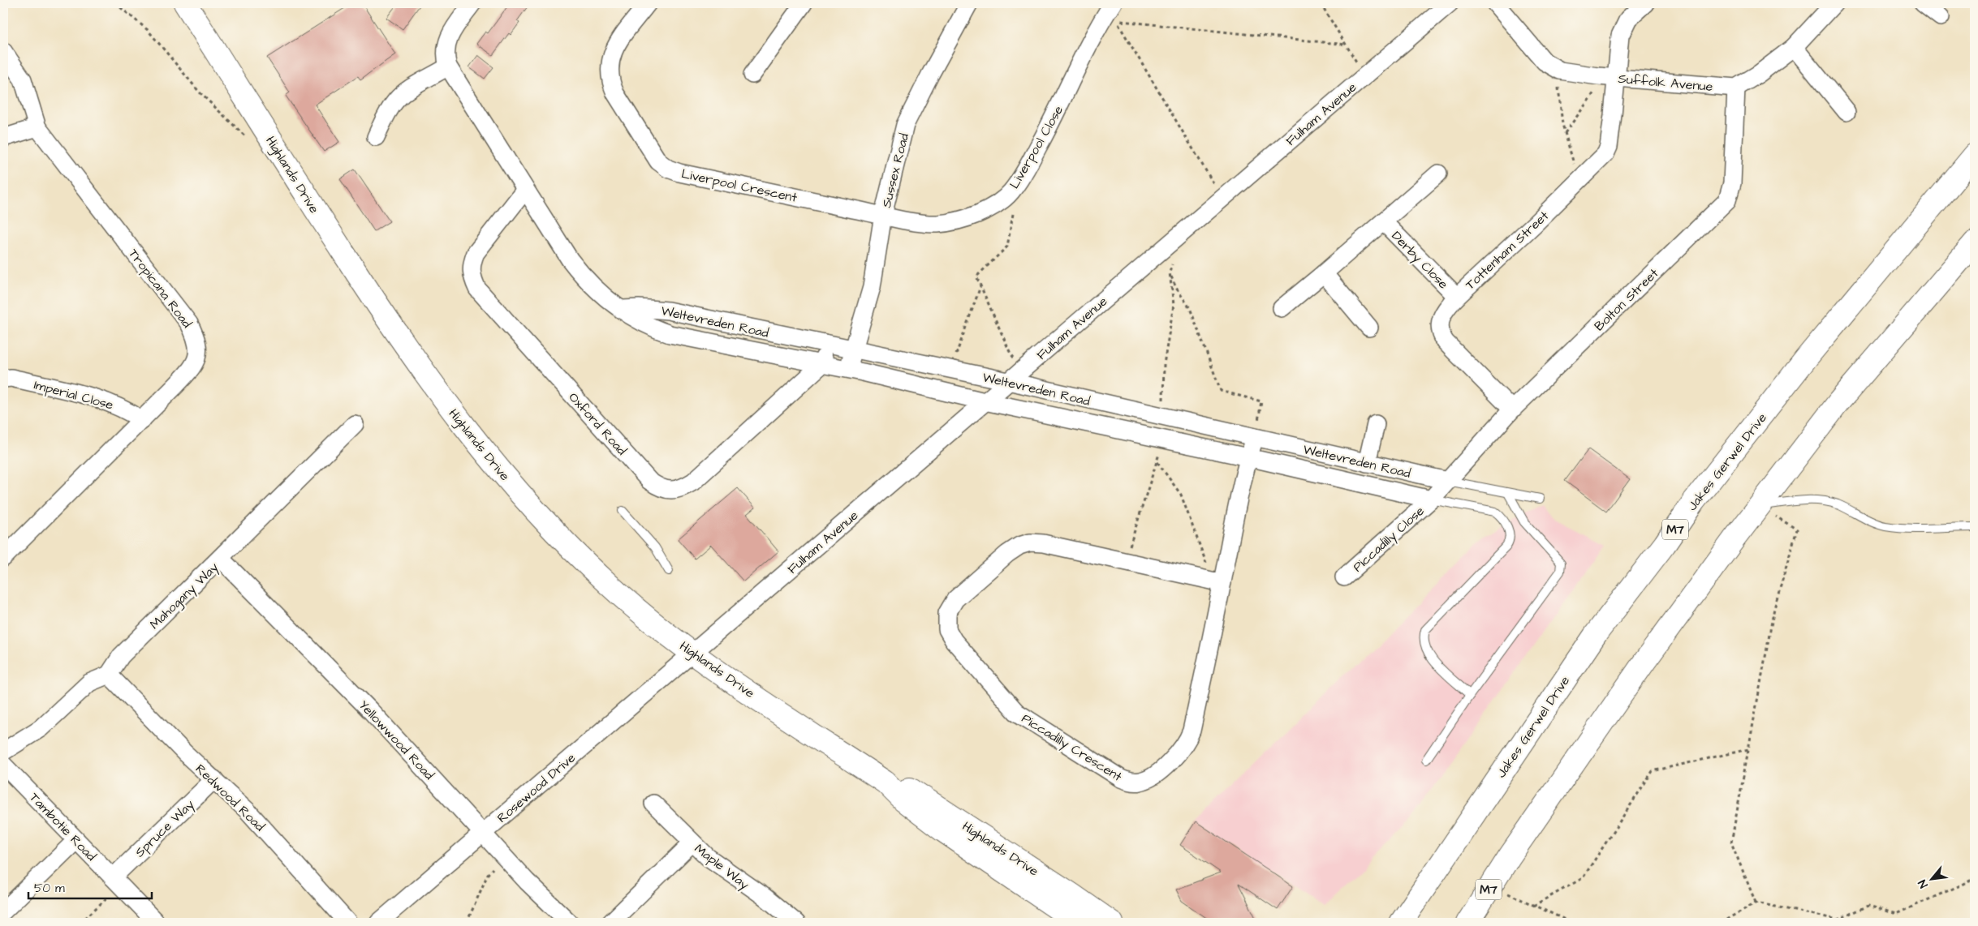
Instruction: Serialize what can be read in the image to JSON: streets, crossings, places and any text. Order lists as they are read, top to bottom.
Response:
{
  "streets": {
    "main road": ["Highlands Drive", "Jakes Gerwel Drive", "M7"],
    "street": [
      "Suffolk Avenue",
      "Fulham Avenue",
      "Liverpool Close",
      "Sussex Road",
      "Liverpool Crescent",
      "Tottenham Street",
      "Derby Close",
      "Tropicana Road",
      "Bolton Street",
      "Weltevreden Road",
      "Imperial Close",
      "Oxford Road",
      "Piccadilly Close",
      "Mahogany Way",
      "Yellowwood Road",
      "Piccadilly Crescent",
      "Rosewood Drive",
      "Redwood Road",
      "Tambotie Road",
      "Spruce Way",
      "Maple Way"
    ]
  },
  "crossings": [
    ["Suffolk Avenue", "Tottenham Street"],
    ["Suffolk Avenue", "Bolton Street"],
    ["Fulham Avenue", "Highlands Drive"],
    ["Fulham Avenue", "Weltevreden Road"],
    ["Fulham Avenue", "Rosewood Drive"],
    ["Liverpool Close", "Sussex Road"],
    ["Liverpool Close", "Liverpool Crescent"],
    ["Sussex Road", "Liverpool Crescent"],
    ["Sussex Road", "Weltevreden Road"],
    ["Highlands Drive", "Rosewood Drive"],
    ["Tottenham Street", "Derby Close"],
    ["Tottenham Street", "Bolton Street"],
    ["Tropicana Road", "Imperial Close"],
    ["Bolton Street", "Weltevreden Road"],
    ["Bolton Street", "Piccadilly Close"],
    ["Weltevreden Road", "Oxford Road"],
    ["Weltevreden Road", "Piccadilly Close"],
    ["Weltevreden Road", "Piccadilly Crescent"],
    ["Mahogany Way", "Yellowwood Road"],
    ["Mahogany Way", "Redwood Road"],
    ["Yellowwood Road", "Rosewood Drive"],
    ["Redwood Road", "Spruce Way"],
    ["Tambotie Road", "Spruce Way"]
  ],
  "scale_bar": "50 m",
  "north": "bottom left"
}
